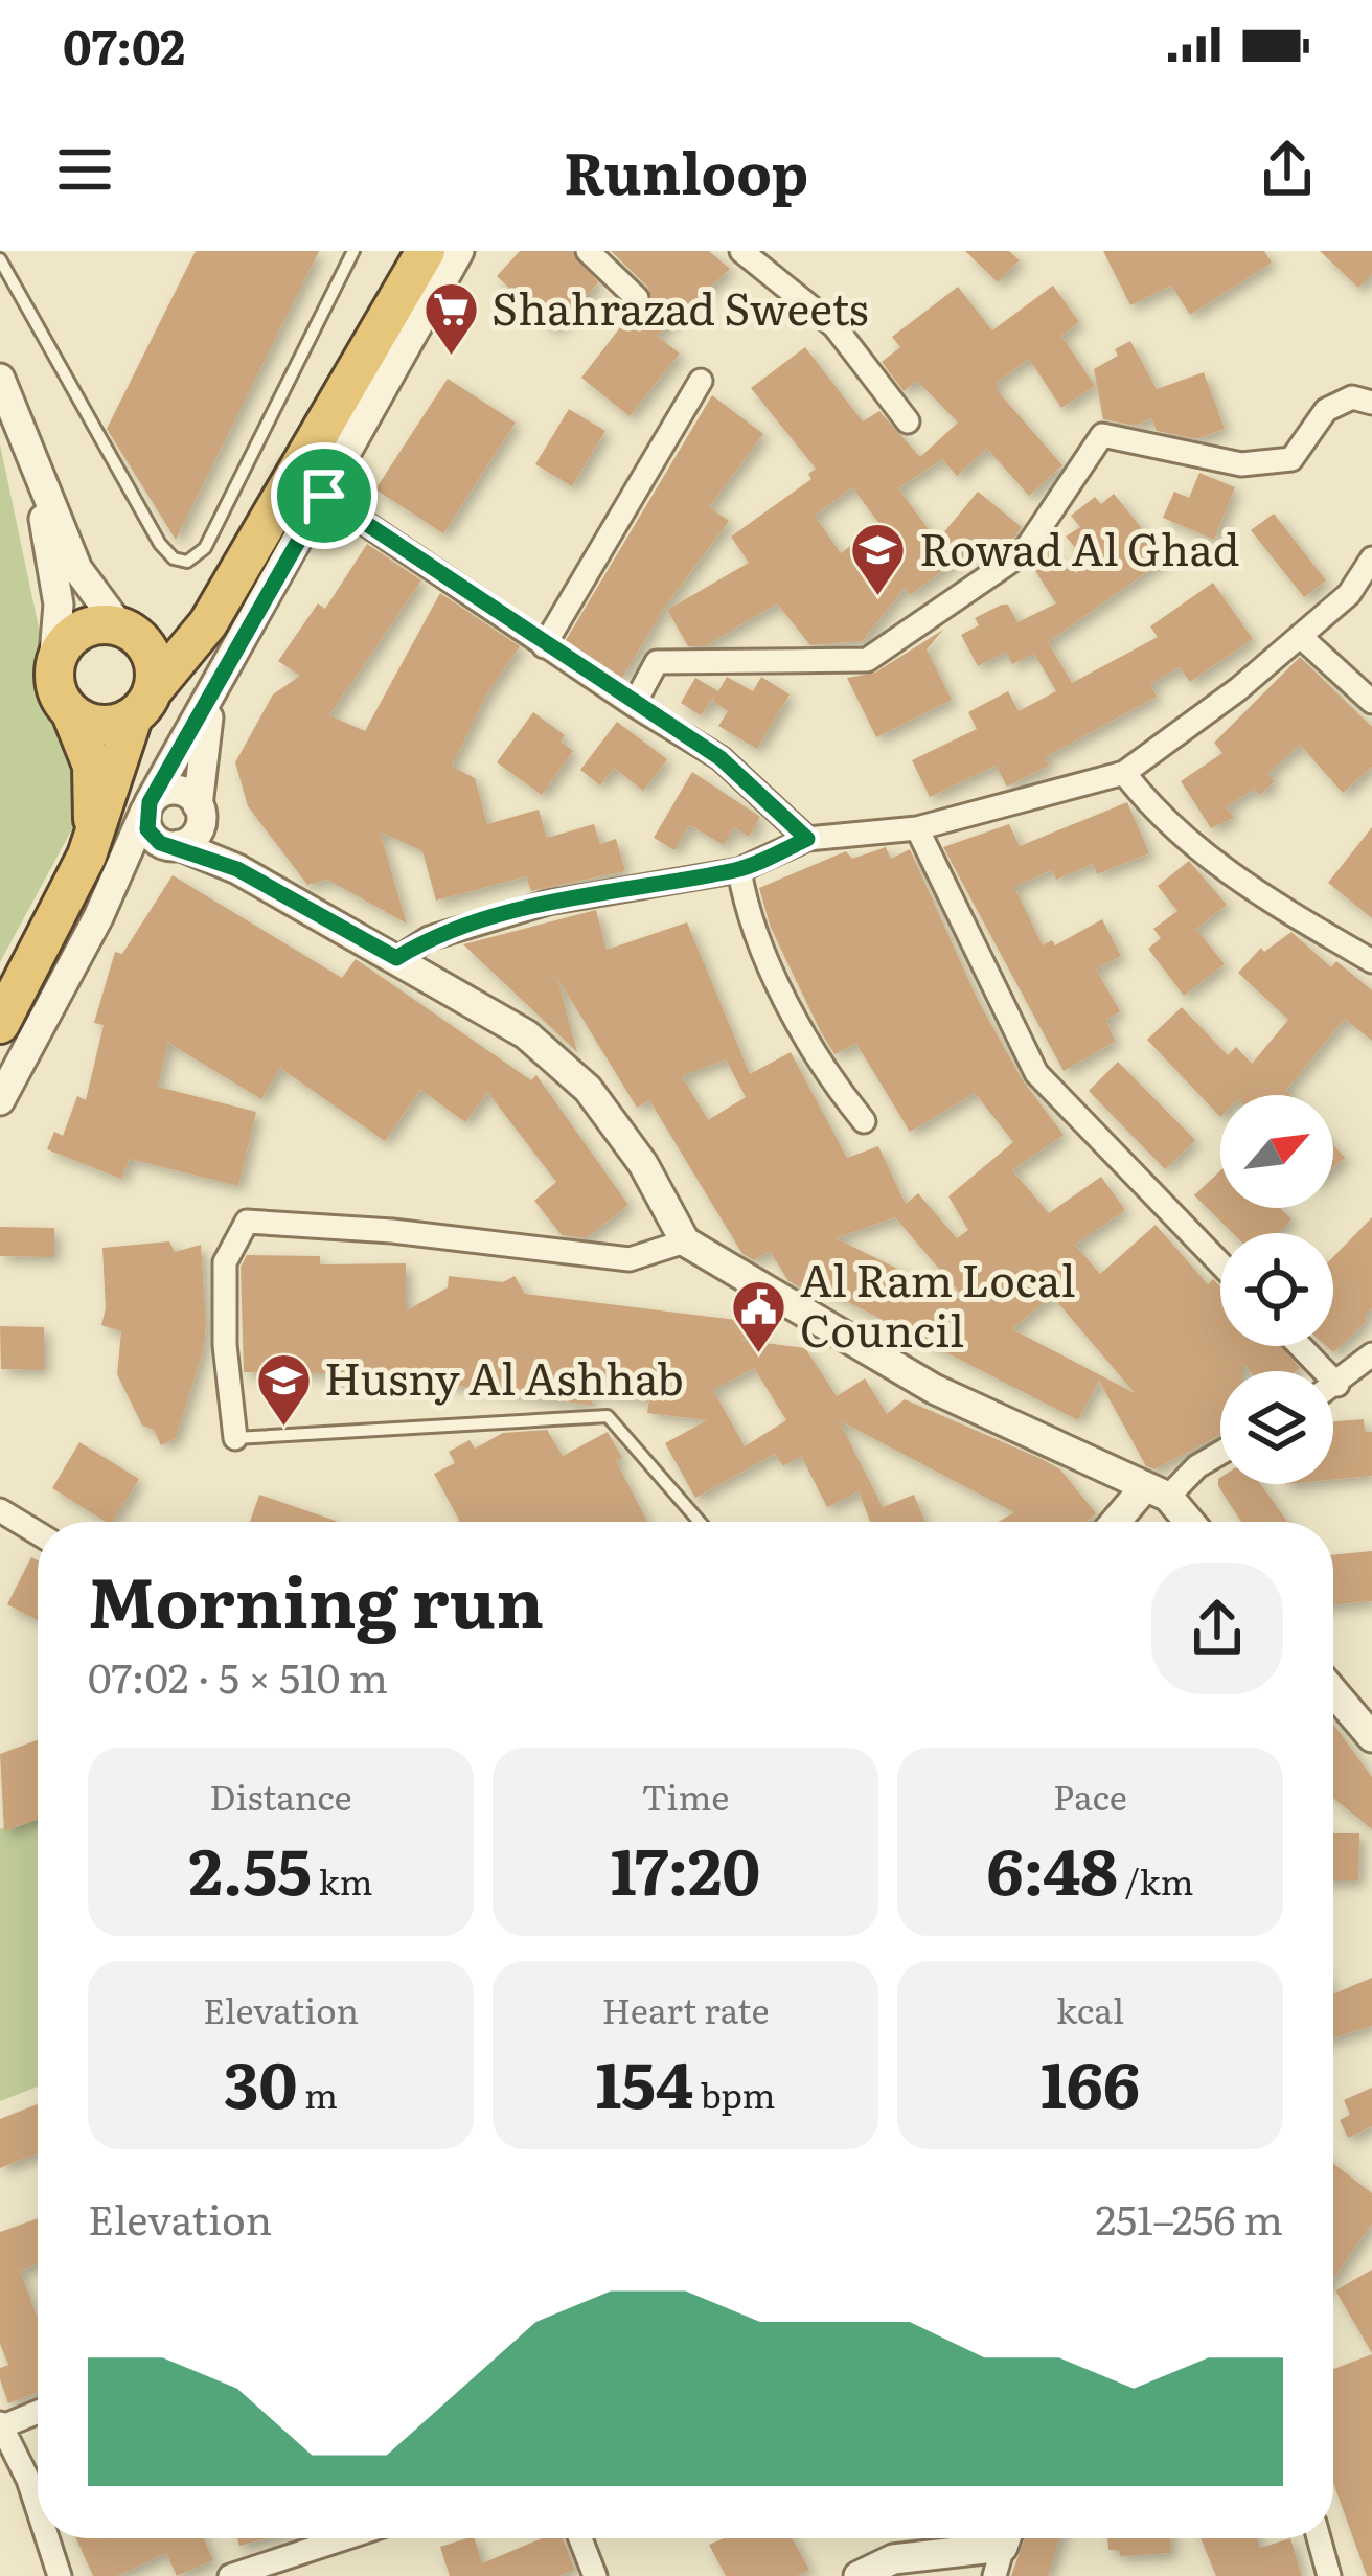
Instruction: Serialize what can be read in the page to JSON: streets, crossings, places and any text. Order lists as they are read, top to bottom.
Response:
{
  "places": {
    "supermarket": ["Shahrazad Sweets"],
    "school or university": ["Rowad Al Ghad", "Husny Al Ashhab"],
    "public building": ["Al Ram Local Council"]
  },
  "north": "top right",
  "page": {
    "status": "07:02",
    "header": "Runloop",
    "heading": ["Morning run", "07:02 · 5 × 510 m"],
    "stats": [
      ["Distance", "2.55 km"],
      ["Time", "17:20"],
      ["Pace", "6:48 /km"],
      ["Elevation", "30 m"],
      ["Heart rate", "154 bpm"],
      ["kcal", "166"]
    ],
    "chart": ["Elevation", "251–256 m"]
  }
}
